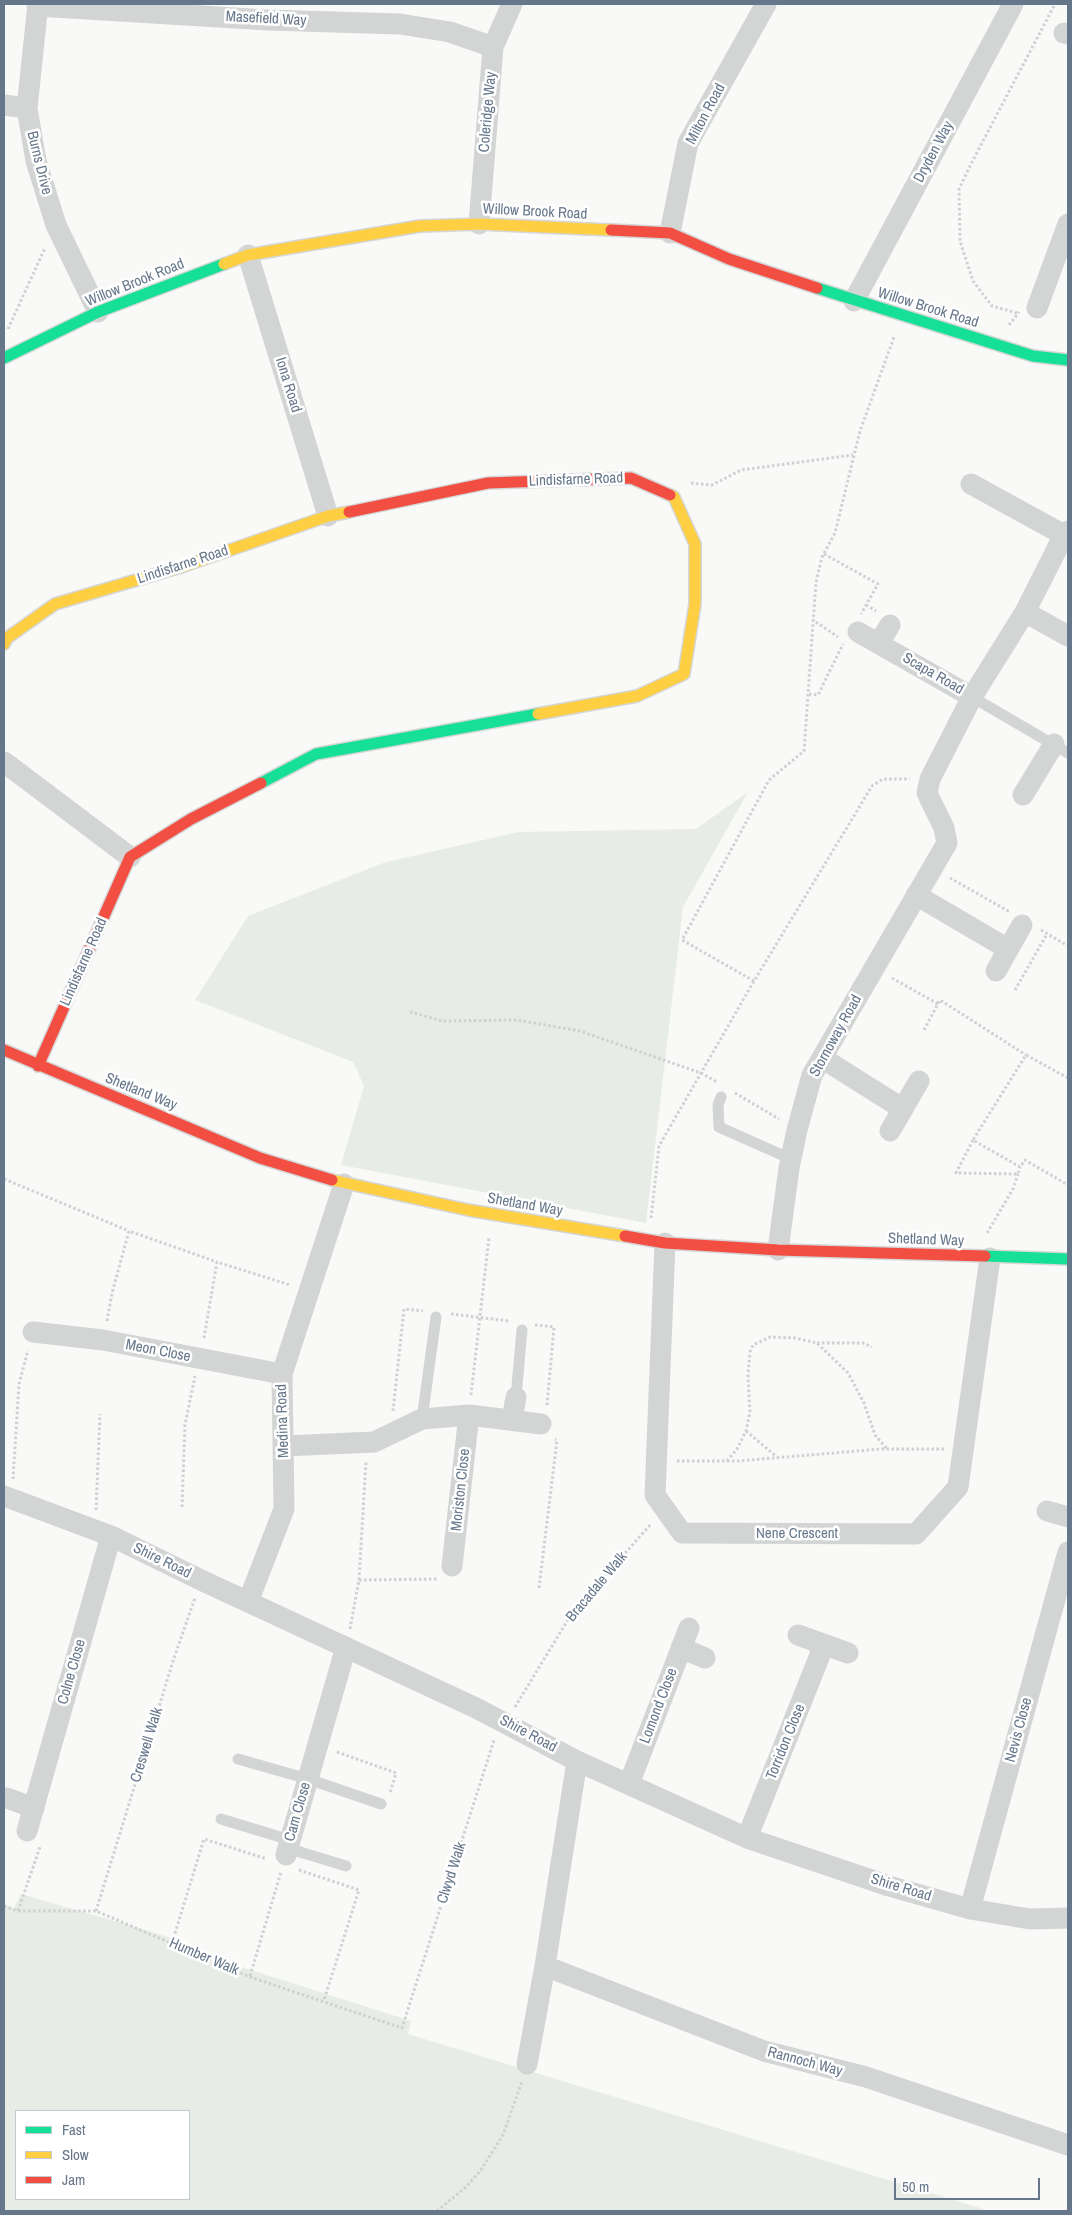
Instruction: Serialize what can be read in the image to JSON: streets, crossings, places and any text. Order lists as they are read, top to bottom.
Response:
{
  "streets": {
    "street": [
      "Masefield Way",
      "Coleridge Way",
      "Milton Road",
      "Dryden Way",
      "Burns Drive",
      "Willow Brook Road",
      "Iona Road",
      "Lindisfarne Road",
      "Scapa Road",
      "Stornoway Road",
      "Shetland Way",
      "Meon Close",
      "Medina Road",
      "Moriston Close",
      "Nene Crescent",
      "Shire Road",
      "Colne Close",
      "Lomond Close",
      "Nevis Close",
      "Torridon Close",
      "Cam Close",
      "Rannoch Way"
    ],
    "path": [
      "Bracadale Walk",
      "Creswell Walk",
      "Clwyd Walk",
      "Humber Walk"
    ]
  },
  "crossings": [
    ["Masefield Way", "Coleridge Way"],
    ["Masefield Way", "Burns Drive"],
    ["Coleridge Way", "Willow Brook Road"],
    ["Milton Road", "Willow Brook Road"],
    ["Dryden Way", "Willow Brook Road"],
    ["Burns Drive", "Willow Brook Road"],
    ["Willow Brook Road", "Iona Road"],
    ["Iona Road", "Lindisfarne Road"],
    ["Lindisfarne Road", "Shetland Way"],
    ["Stornoway Road", "Shetland Way"],
    ["Shetland Way", "Medina Road"],
    ["Shetland Way", "Nene Crescent"],
    ["Meon Close", "Medina Road"],
    ["Medina Road", "Shire Road"],
    ["Nene Crescent", "Bracadale Walk"],
    ["Shire Road", "Bracadale Walk"],
    ["Shire Road", "Colne Close"],
    ["Shire Road", "Lomond Close"],
    ["Shire Road", "Nevis Close"],
    ["Shire Road", "Torridon Close"],
    ["Shire Road", "Creswell Walk"],
    ["Shire Road", "Cam Close"],
    ["Shire Road", "Clwyd Walk"],
    ["Bracadale Walk", "Clwyd Walk"],
    ["Creswell Walk", "Humber Walk"],
    ["Clwyd Walk", "Humber Walk"]
  ],
  "legend": ["Fast", "Slow", "Jam"],
  "scale_bar": "50 m"
}
